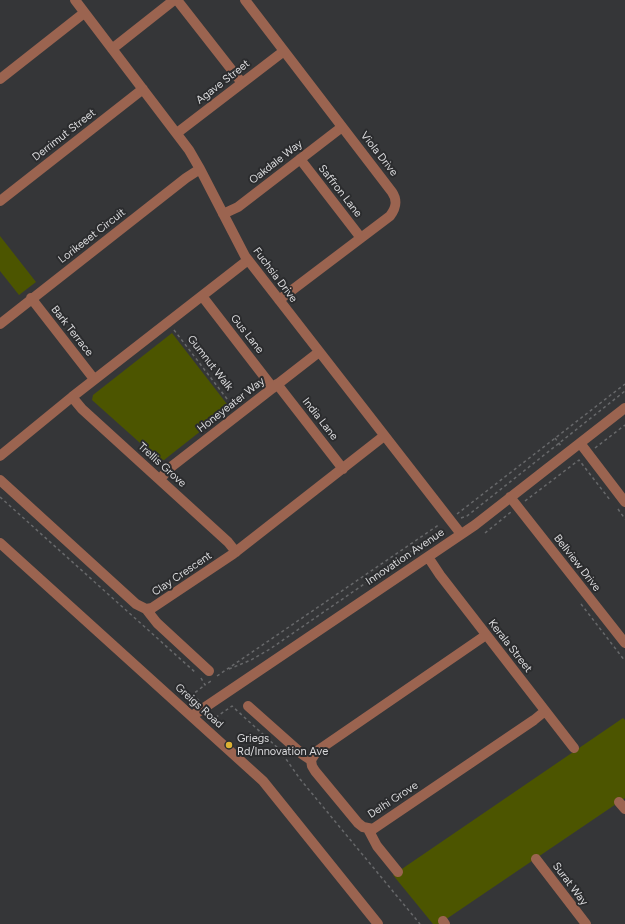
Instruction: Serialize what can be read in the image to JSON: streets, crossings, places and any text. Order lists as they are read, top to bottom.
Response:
{
  "streets": {
    "street": [
      "Agave Street",
      "Derrimut Street",
      "Viola Drive",
      "Oakdale Way",
      "Saffron Lane",
      "Lorikeeet Circuit",
      "Fuchsia Drive",
      "Bark Terrace",
      "Gus Lane",
      "Honeyeater Way",
      "India Lane",
      "Trellis Grove",
      "Innovation Avenue",
      "Bellview Drive",
      "Clay Crescent",
      "Kerala Street",
      "Greigs Road",
      "Delhi Grove",
      "Surat Way"
    ],
    "path": ["Gumnut Walk"]
  },
  "crossings": [
    ["Agave Street", "Viola Drive"],
    ["Agave Street", "Fuchsia Drive"],
    ["Derrimut Street", "Fuchsia Drive"],
    ["Viola Drive", "Oakdale Way"],
    ["Viola Drive", "Saffron Lane"],
    ["Viola Drive", "Fuchsia Drive"],
    ["Oakdale Way", "Saffron Lane"],
    ["Oakdale Way", "Fuchsia Drive"],
    ["Lorikeeet Circuit", "Fuchsia Drive"],
    ["Lorikeeet Circuit", "Bark Terrace"],
    ["Fuchsia Drive", "Honeyeater Way"],
    ["Fuchsia Drive", "Innovation Avenue"],
    ["Fuchsia Drive", "Clay Crescent"],
    ["Gus Lane", "Honeyeater Way"],
    ["Gus Lane", "India Lane"],
    ["Gumnut Walk", "Honeyeater Way"],
    ["Honeyeater Way", "India Lane"],
    ["Honeyeater Way", "Trellis Grove"],
    ["India Lane", "Clay Crescent"],
    ["Trellis Grove", "Clay Crescent"],
    ["Innovation Avenue", "Bellview Drive"],
    ["Innovation Avenue", "Kerala Street"],
    ["Innovation Avenue", "Greigs Road"],
    ["Kerala Street", "Delhi Grove"]
  ],
  "places": ["Griegs Rd/Innovation Ave"]
}
